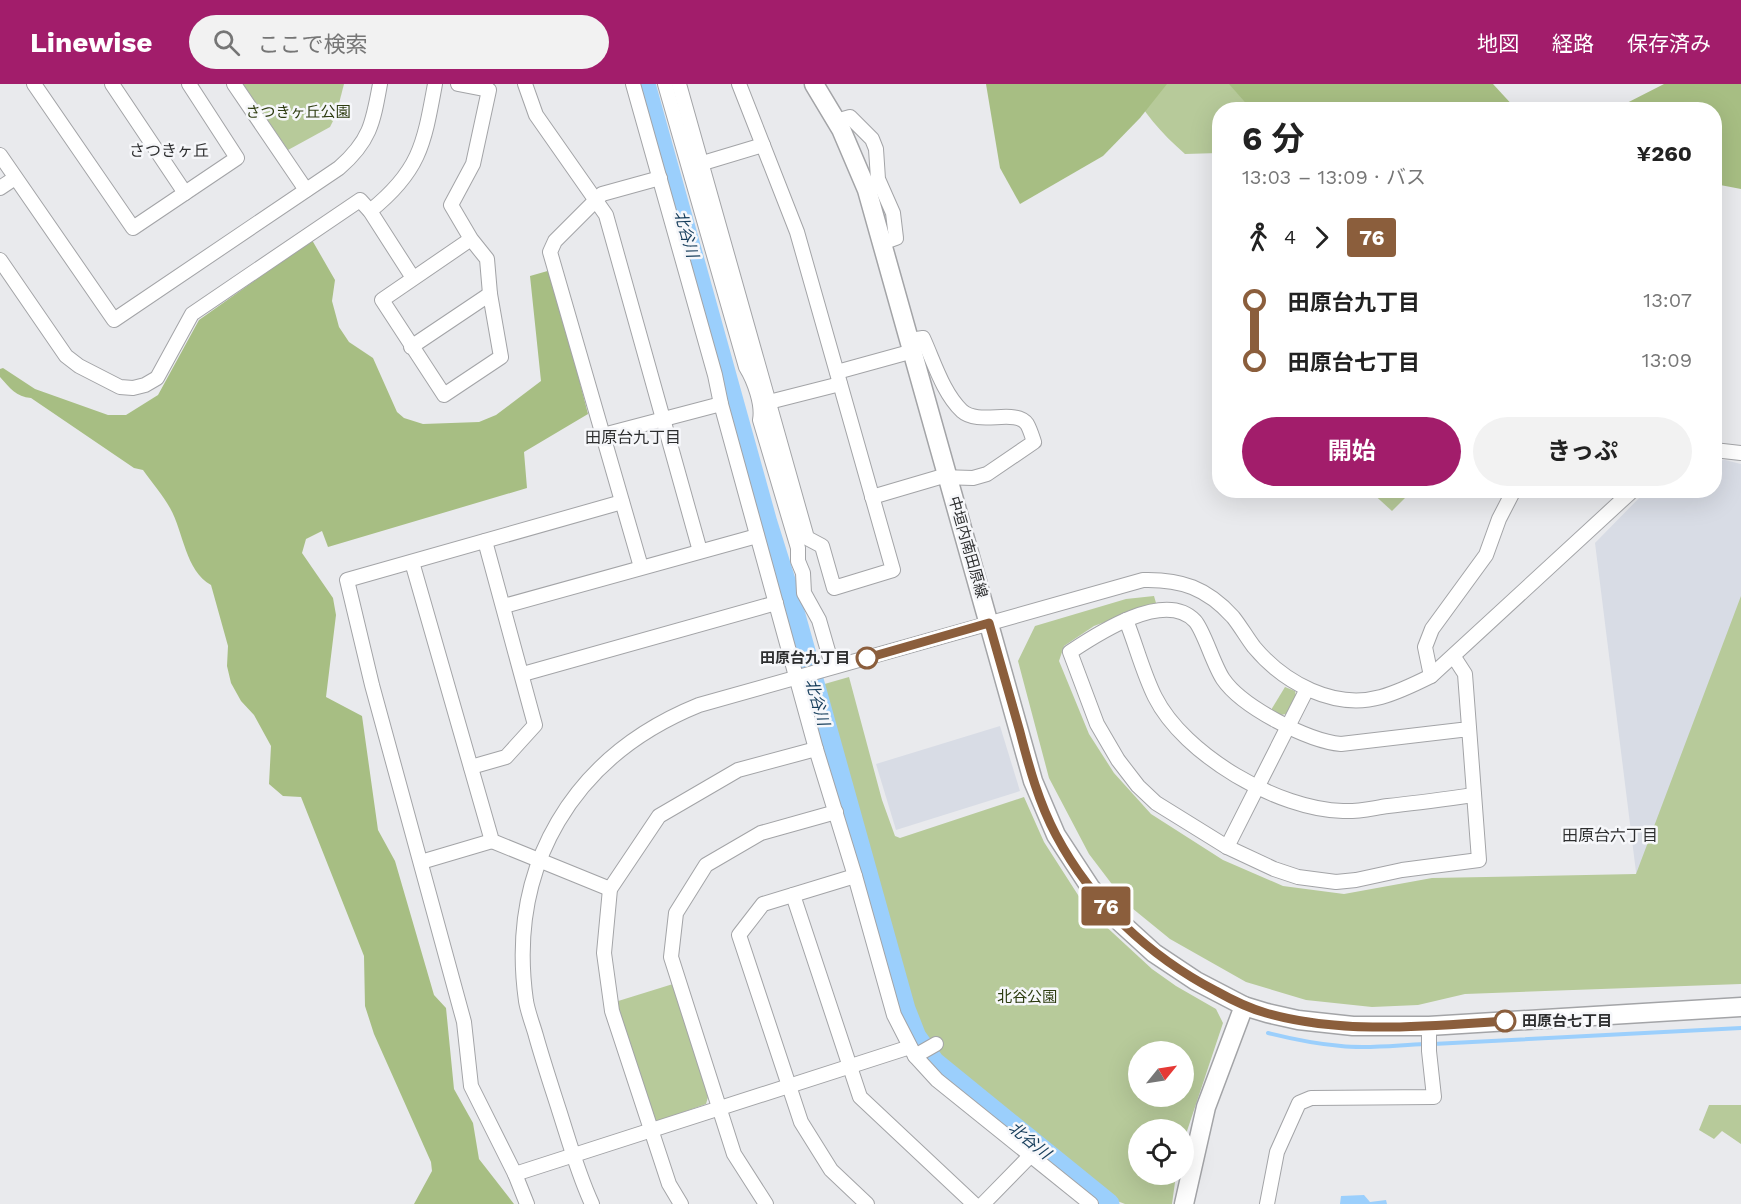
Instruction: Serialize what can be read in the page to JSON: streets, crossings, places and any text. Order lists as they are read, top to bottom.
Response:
{
  "streets": {
    "main road": ["中垣内南田原線"]
  },
  "districts": ["さつきヶ丘", "田原台九丁目", "田原台六丁目"],
  "water": ["北谷川"],
  "parks": ["さつきヶ丘公園", "北谷公園"],
  "places": ["田原台九丁目", "田原台七丁目"],
  "lines": ["bus line 76"],
  "north": "top right",
  "page": {
    "header": "Linewise",
    "search": "ここで検索",
    "nav": ["地図", "経路", "保存済み"],
    "on_map": "76",
    "heading": ["6 分", "13:03 – 13:09 · バス", "¥260"],
    "legs": ["4", "76"],
    "list": [
      {
        "name": "田原台九丁目",
        "value": "13:07"
      },
      {
        "name": "田原台七丁目",
        "value": "13:09"
      }
    ],
    "buttons": ["開始", "きっぷ"]
  }
}
